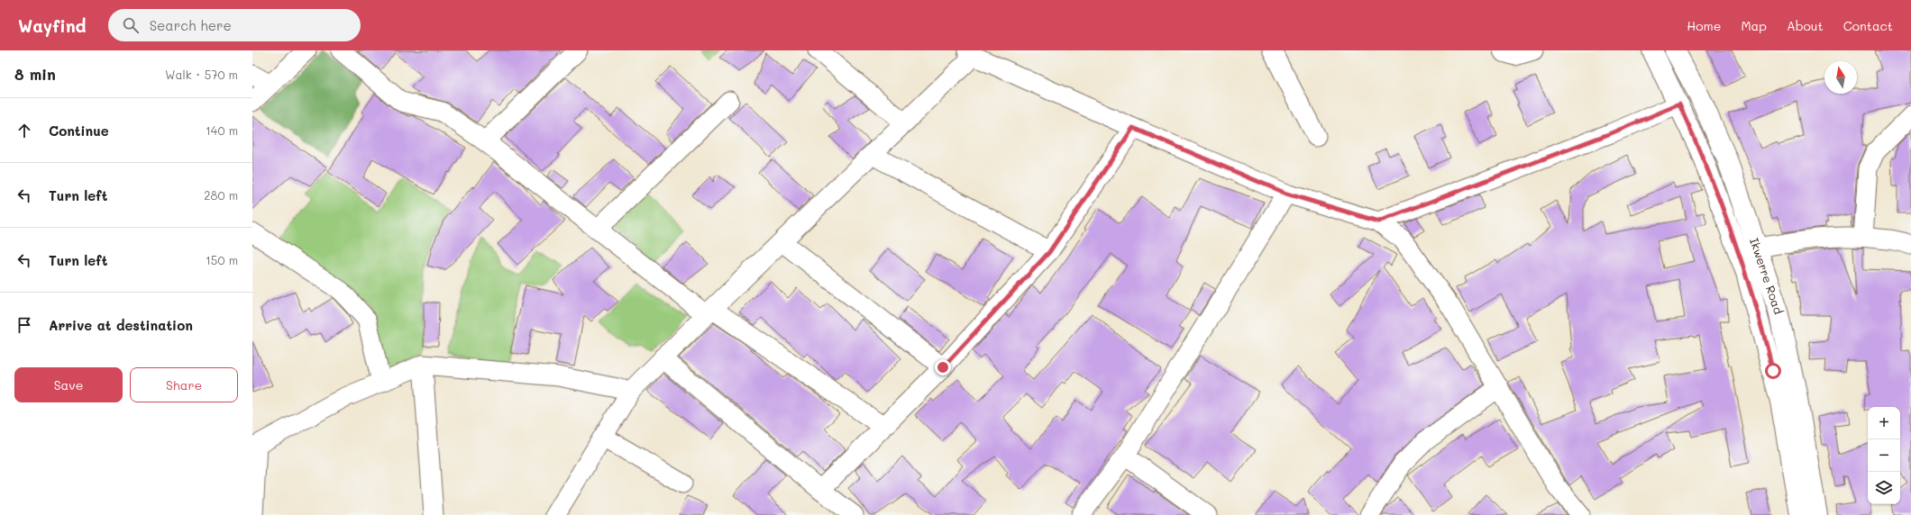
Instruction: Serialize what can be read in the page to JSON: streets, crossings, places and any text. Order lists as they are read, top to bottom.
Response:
{
  "streets": {
    "main road": ["Ikwerre Road"]
  },
  "north": "top",
  "page": {
    "header": "Wayfind",
    "search": "Search here",
    "nav": [
      "Home",
      "Map",
      "About",
      "Contact"
    ],
    "heading": ["8 min", "Walk · 570 m"],
    "list": [
      ["Continue", "140 m"],
      ["Turn left", "280 m"],
      ["Turn left", "150 m"],
      "Arrive at destination"
    ],
    "buttons": ["Save", "Share"],
    "map_buttons": ["+", "−"]
  }
}
